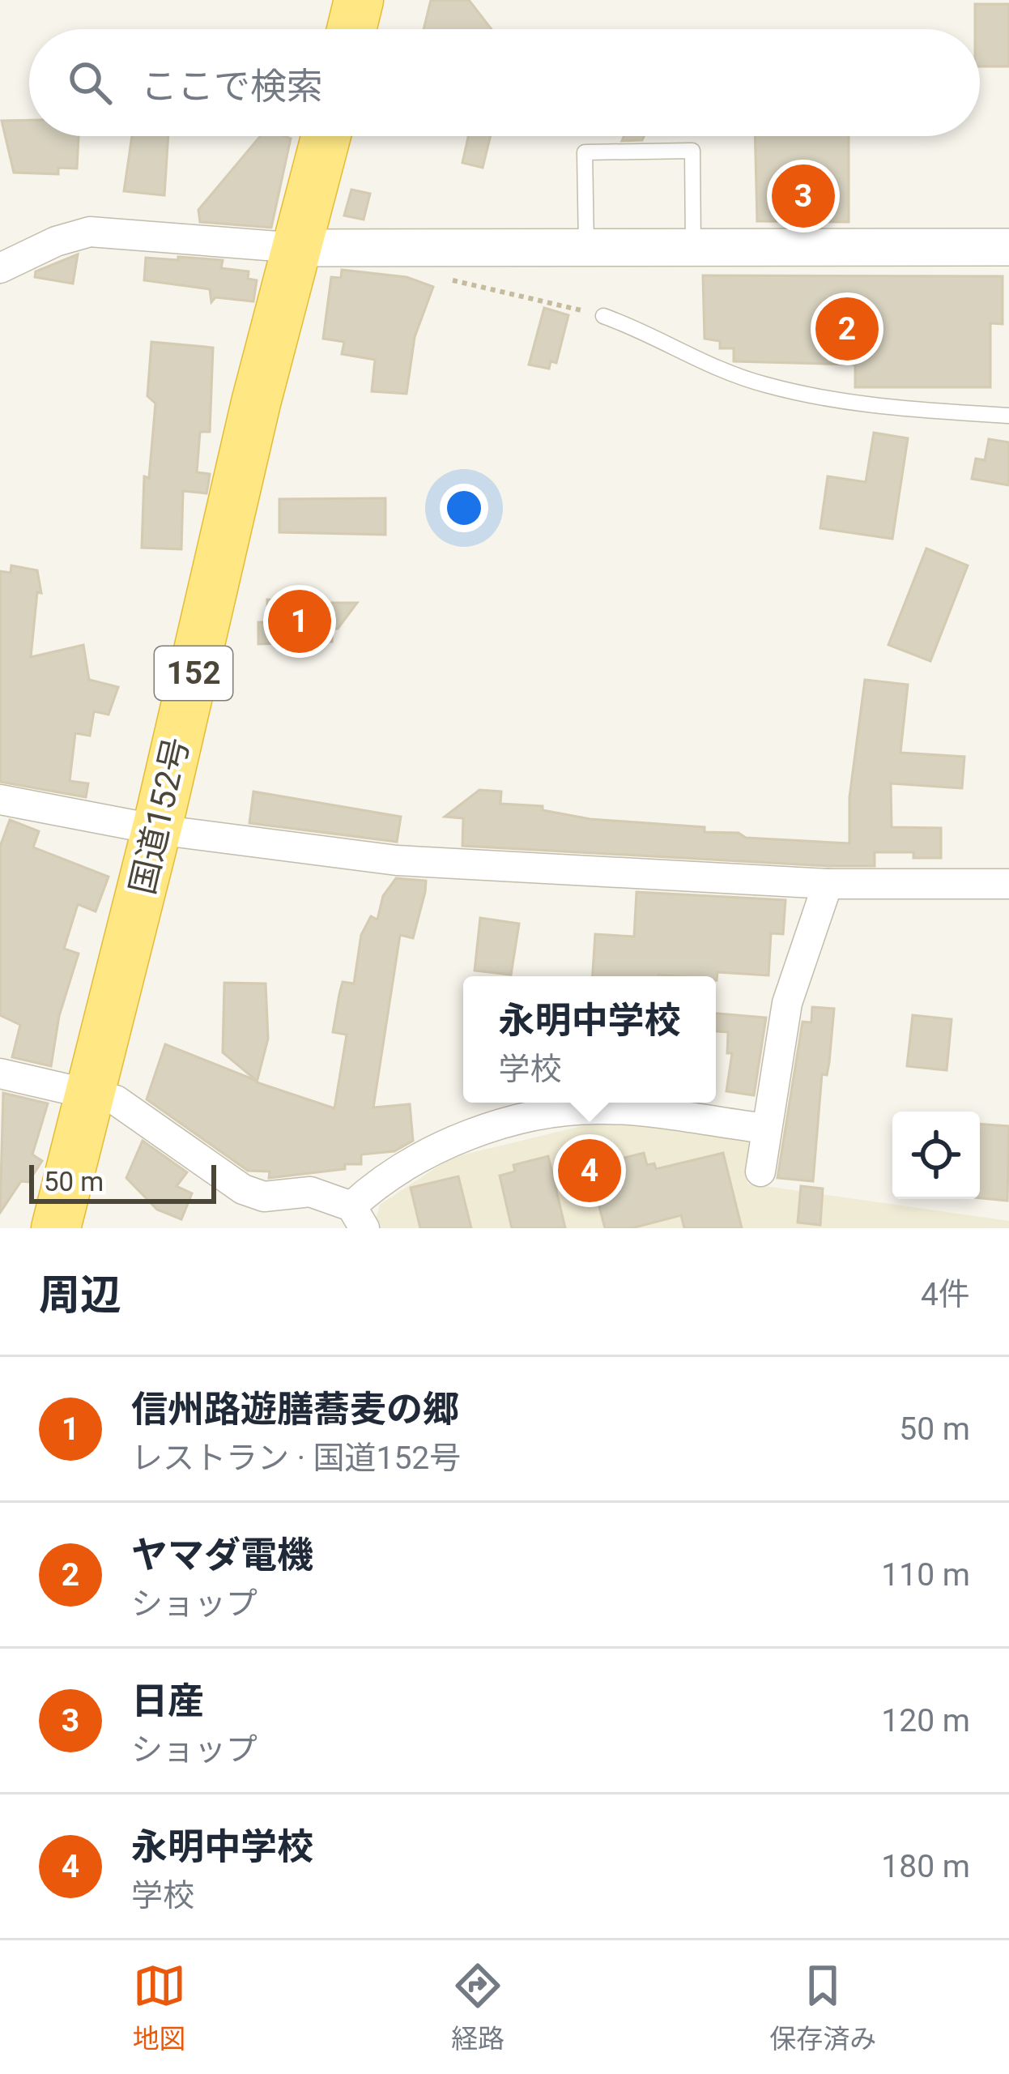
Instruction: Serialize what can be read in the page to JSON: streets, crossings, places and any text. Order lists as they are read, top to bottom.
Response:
{
  "streets": {
    "highway": ["152", "国道152号"]
  },
  "scale_bar": "50 m",
  "page": {
    "search": "ここで検索",
    "pins": [
      "3",
      "2",
      "1",
      "4"
    ],
    "popup": ["永明中学校", "学校"],
    "scale": "50 m",
    "heading": ["周辺", "4件"],
    "list": [
      {
        "mark": "1",
        "name": "信州路遊膳蕎麦の郷",
        "note": "レストラン · 国道152号",
        "value": "50 m"
      },
      {
        "mark": "2",
        "name": "ヤマダ電機",
        "note": "ショップ",
        "value": "110 m"
      },
      {
        "mark": "3",
        "name": "日産",
        "note": "ショップ",
        "value": "120 m"
      },
      {
        "mark": "4",
        "name": "永明中学校",
        "note": "学校",
        "value": "180 m"
      }
    ],
    "nav": ["地図", "経路", "保存済み"]
  }
}
